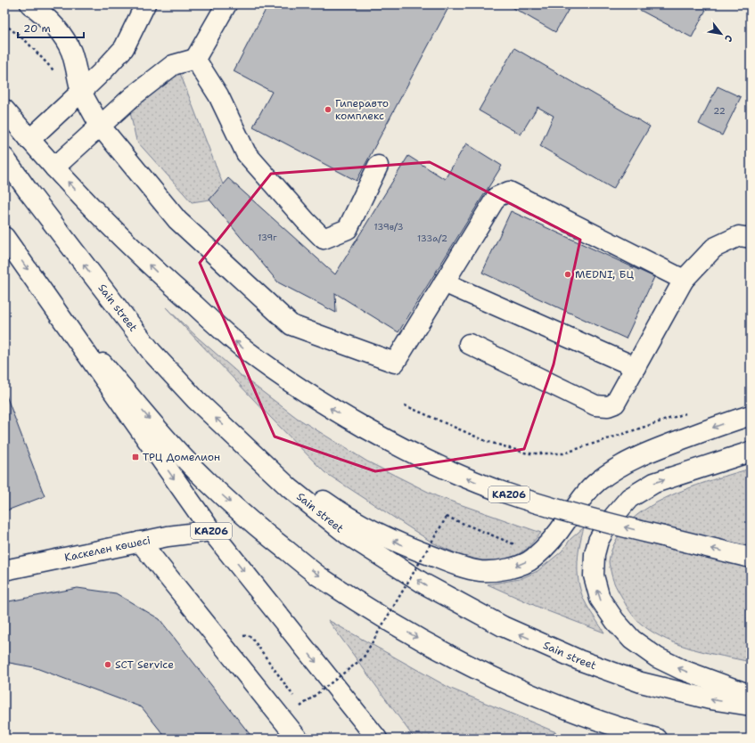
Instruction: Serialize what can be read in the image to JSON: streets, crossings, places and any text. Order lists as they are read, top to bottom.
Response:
{
  "streets": {
    "main road": ["Sain street", "KАZ06", "Каскелен көшесі"]
  },
  "crossings": [
    ["KАZ06", "Каскелен көшесі"]
  ],
  "places": {
    "other": ["Гиперавто комплекс", "MEDNI, БЦ", "SCT Service"],
    "transit": ["ТРЦ Домелион"]
  },
  "house_numbers": [
    "22",
    "139в/3",
    "139г",
    "133а/2"
  ],
  "scale_bar": "20 m",
  "north": "bottom right"
}
